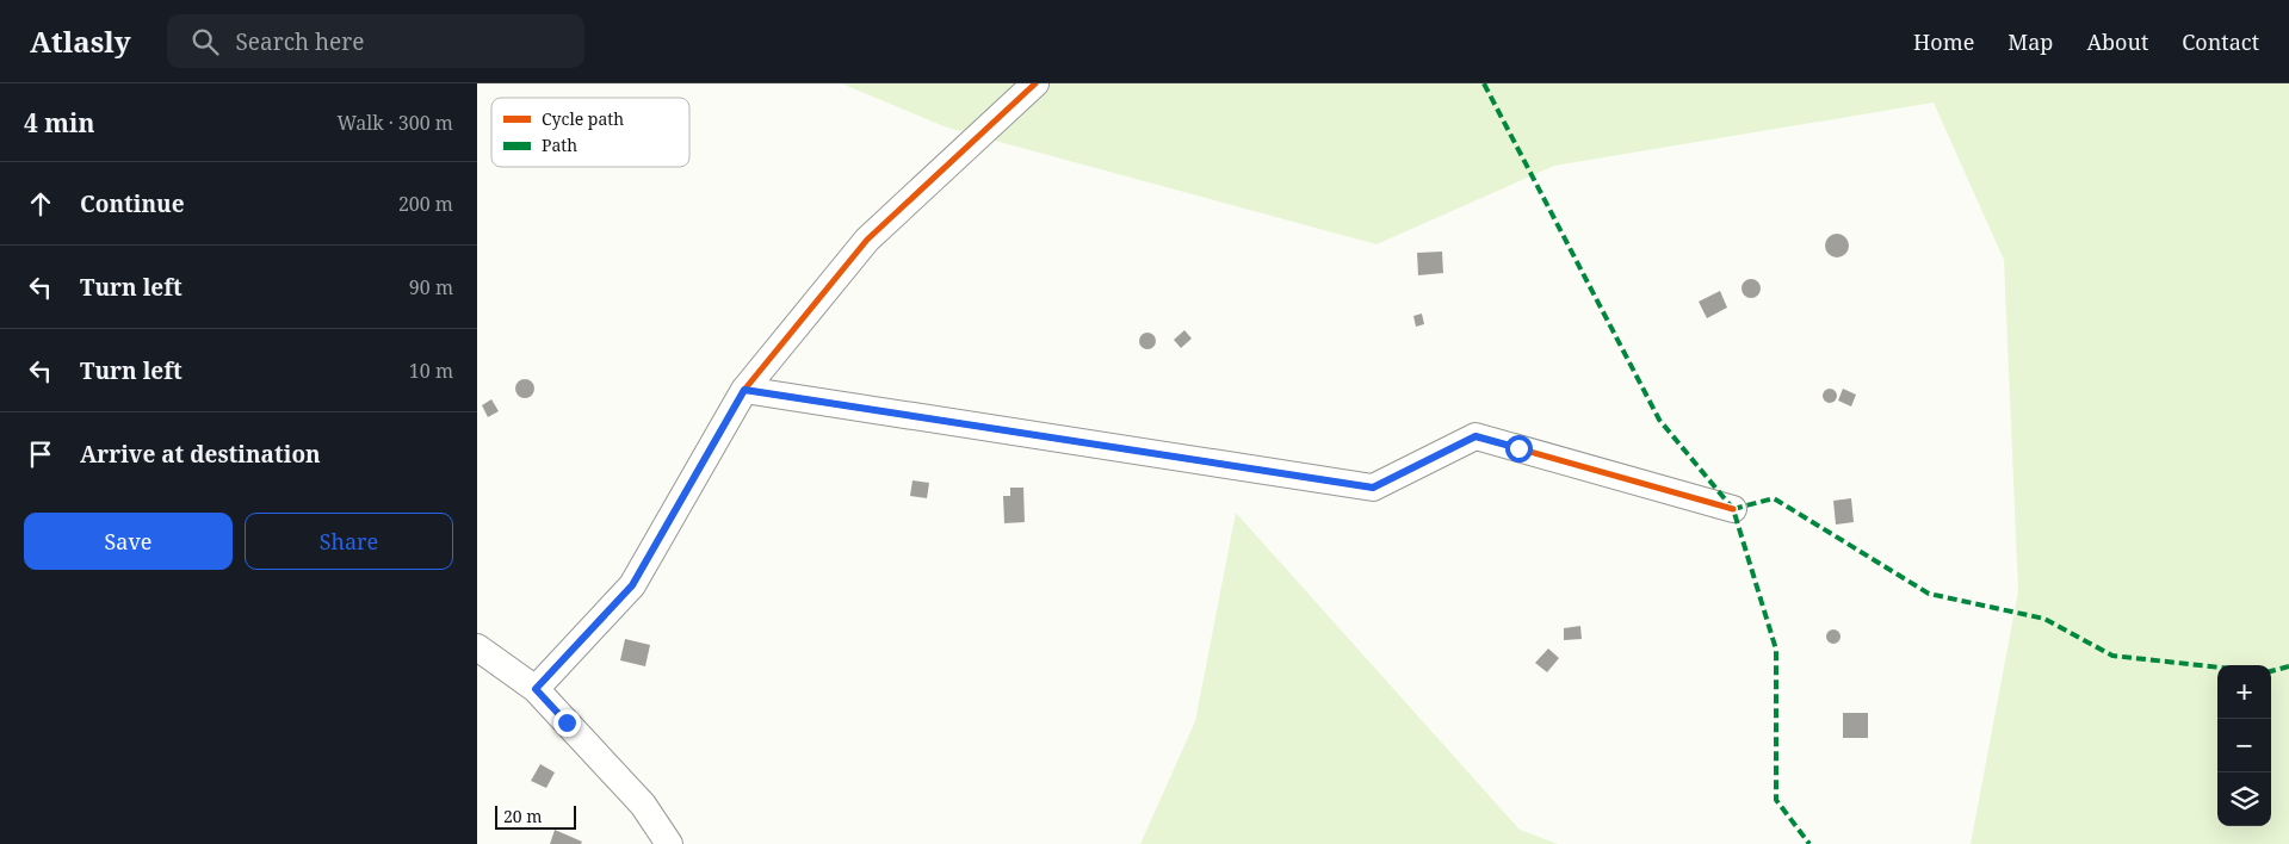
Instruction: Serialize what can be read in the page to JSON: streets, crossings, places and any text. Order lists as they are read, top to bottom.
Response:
{
  "legend": ["Cycle path", "Path"],
  "scale_bar": "20 m",
  "page": {
    "header": "Atlasly",
    "search": "Search here",
    "nav": [
      "Home",
      "Map",
      "About",
      "Contact"
    ],
    "heading": ["4 min", "Walk · 300 m"],
    "list": [
      ["Continue", "200 m"],
      ["Turn left", "90 m"],
      ["Turn left", "10 m"],
      "Arrive at destination"
    ],
    "buttons": ["Save", "Share"],
    "map_buttons": ["+", "−"],
    "scale": "20 m"
  }
}
